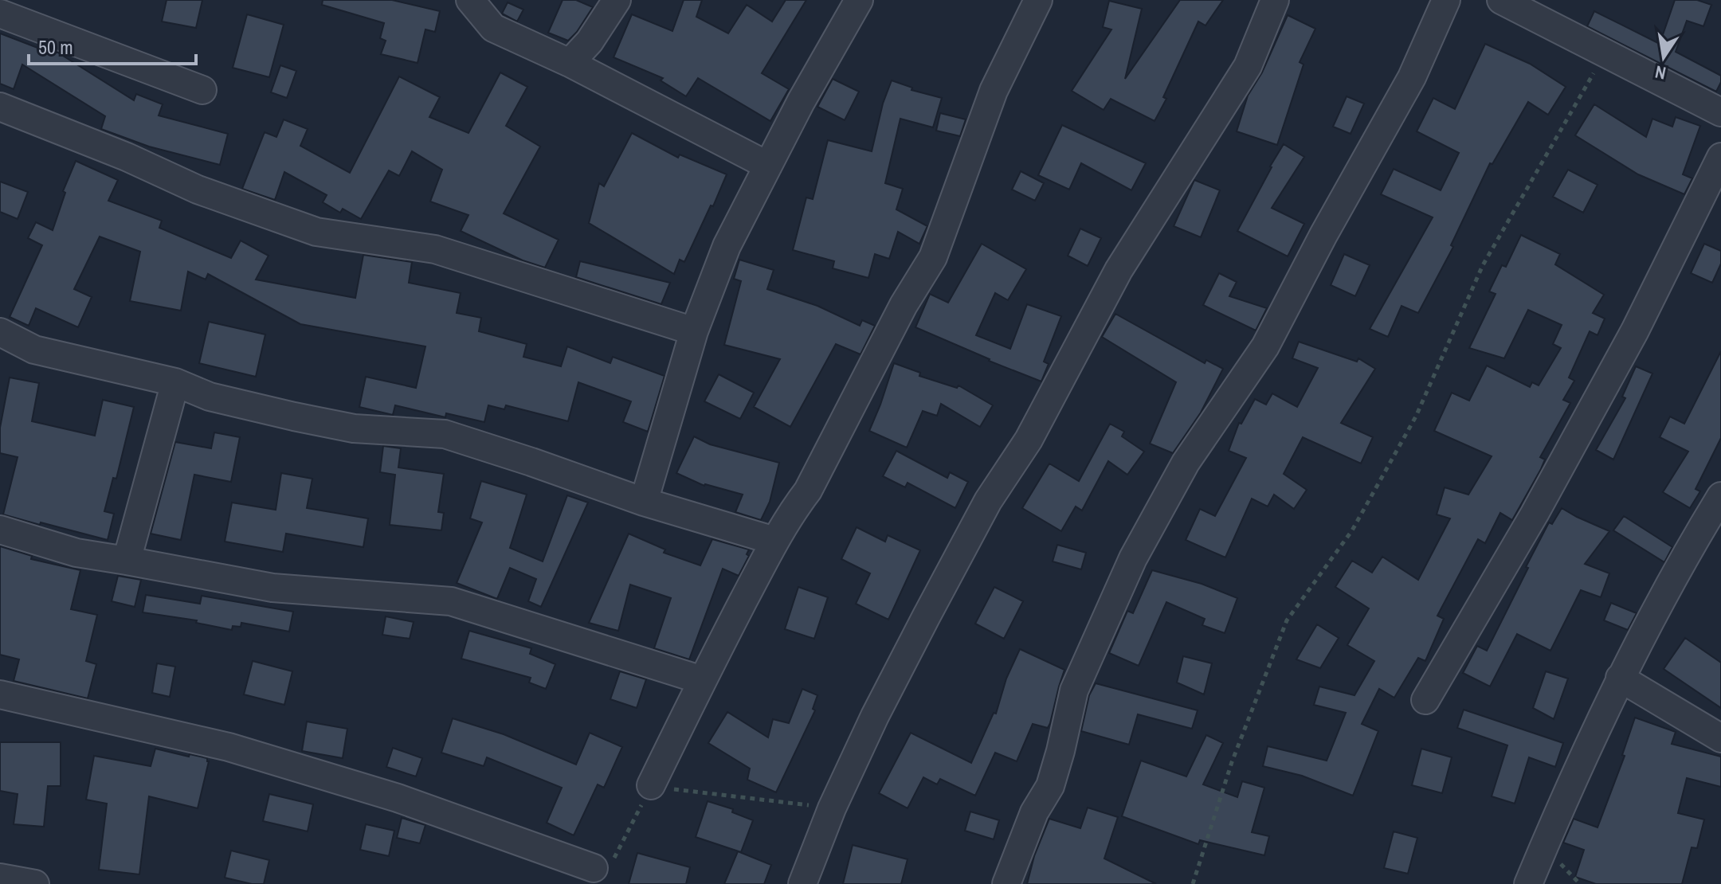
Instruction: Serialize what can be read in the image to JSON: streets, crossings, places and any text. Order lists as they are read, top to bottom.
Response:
{
  "scale_bar": "50 m",
  "north": "bottom"
}
